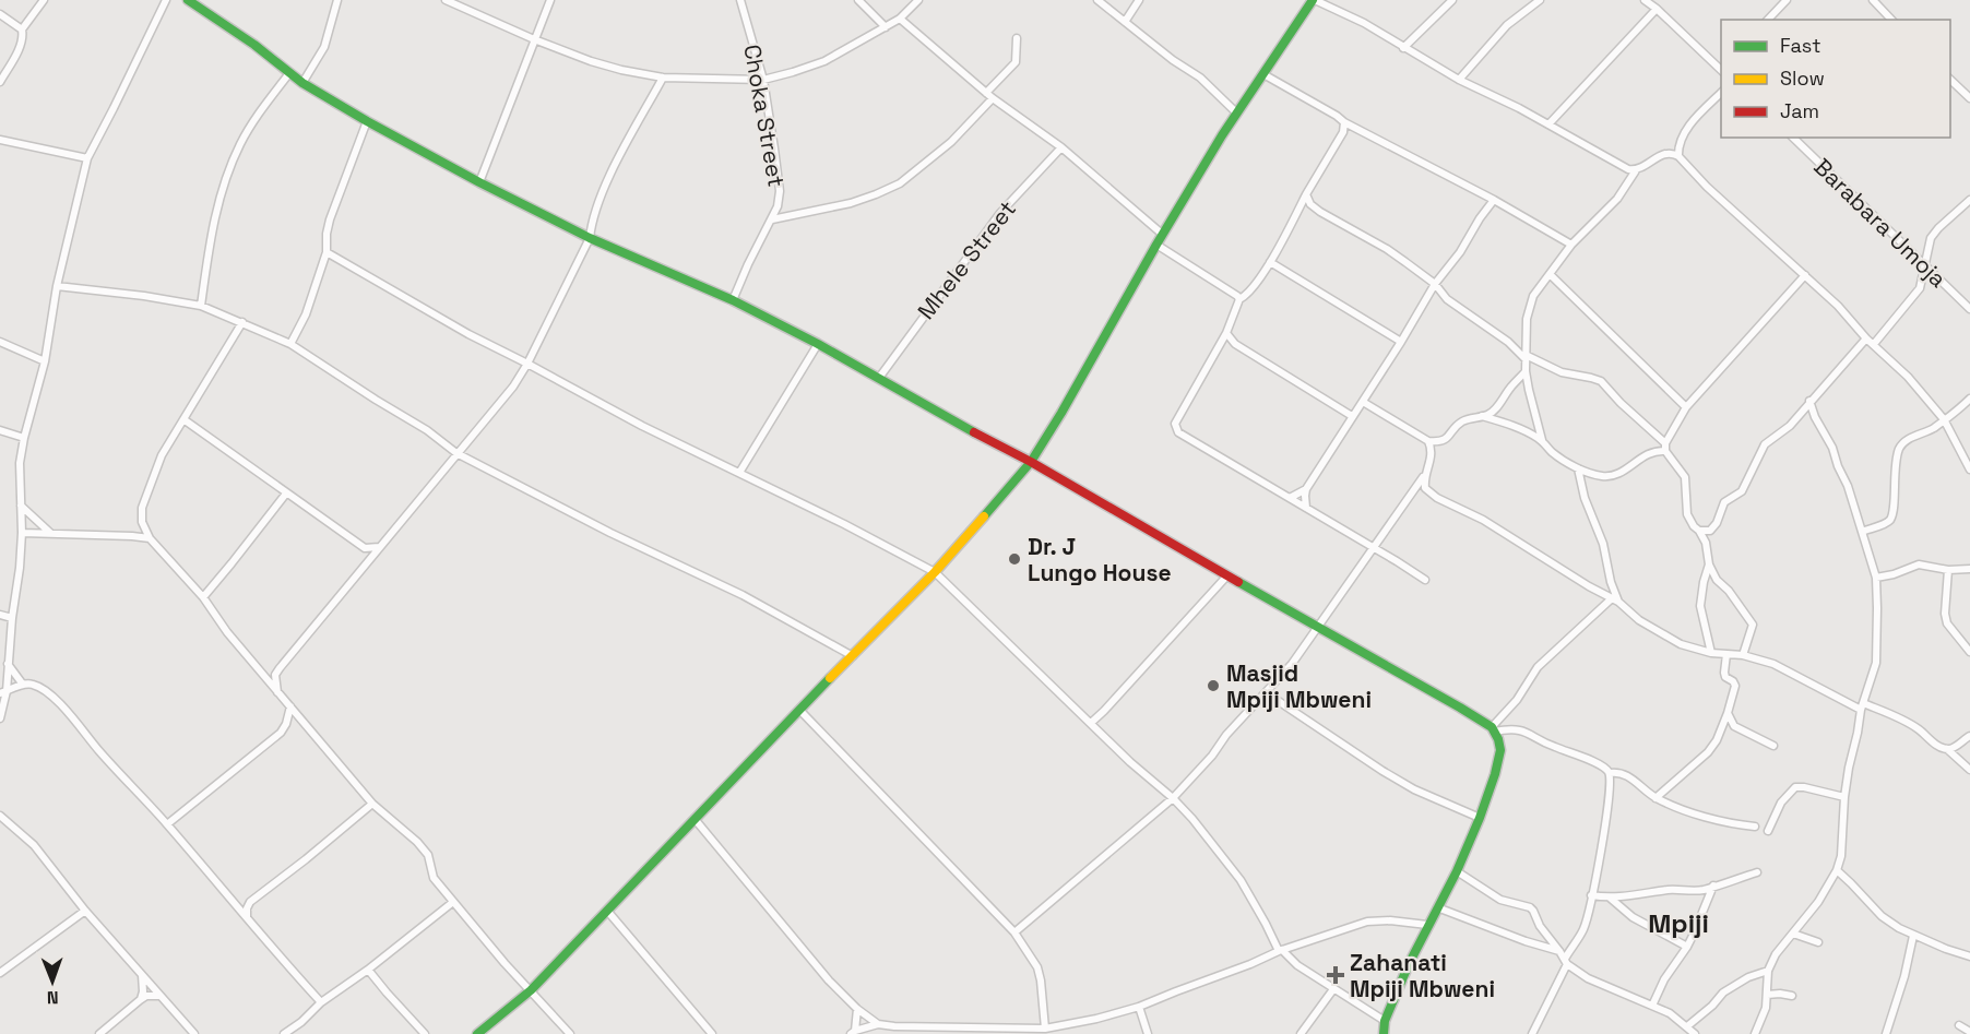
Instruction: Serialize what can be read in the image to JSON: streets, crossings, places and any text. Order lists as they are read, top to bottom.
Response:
{
  "streets": {
    "street": ["Choka Street", "Barabara Umoja", "Mhele Street"]
  },
  "districts": ["Mpiji"],
  "places": {
    "other": ["Dr. J Lungo House", "Masjid Mpiji Mbweni"],
    "health": ["Zahanati Mpiji Mbweni"]
  },
  "legend": ["Fast", "Slow", "Jam"],
  "north": "bottom"
}
